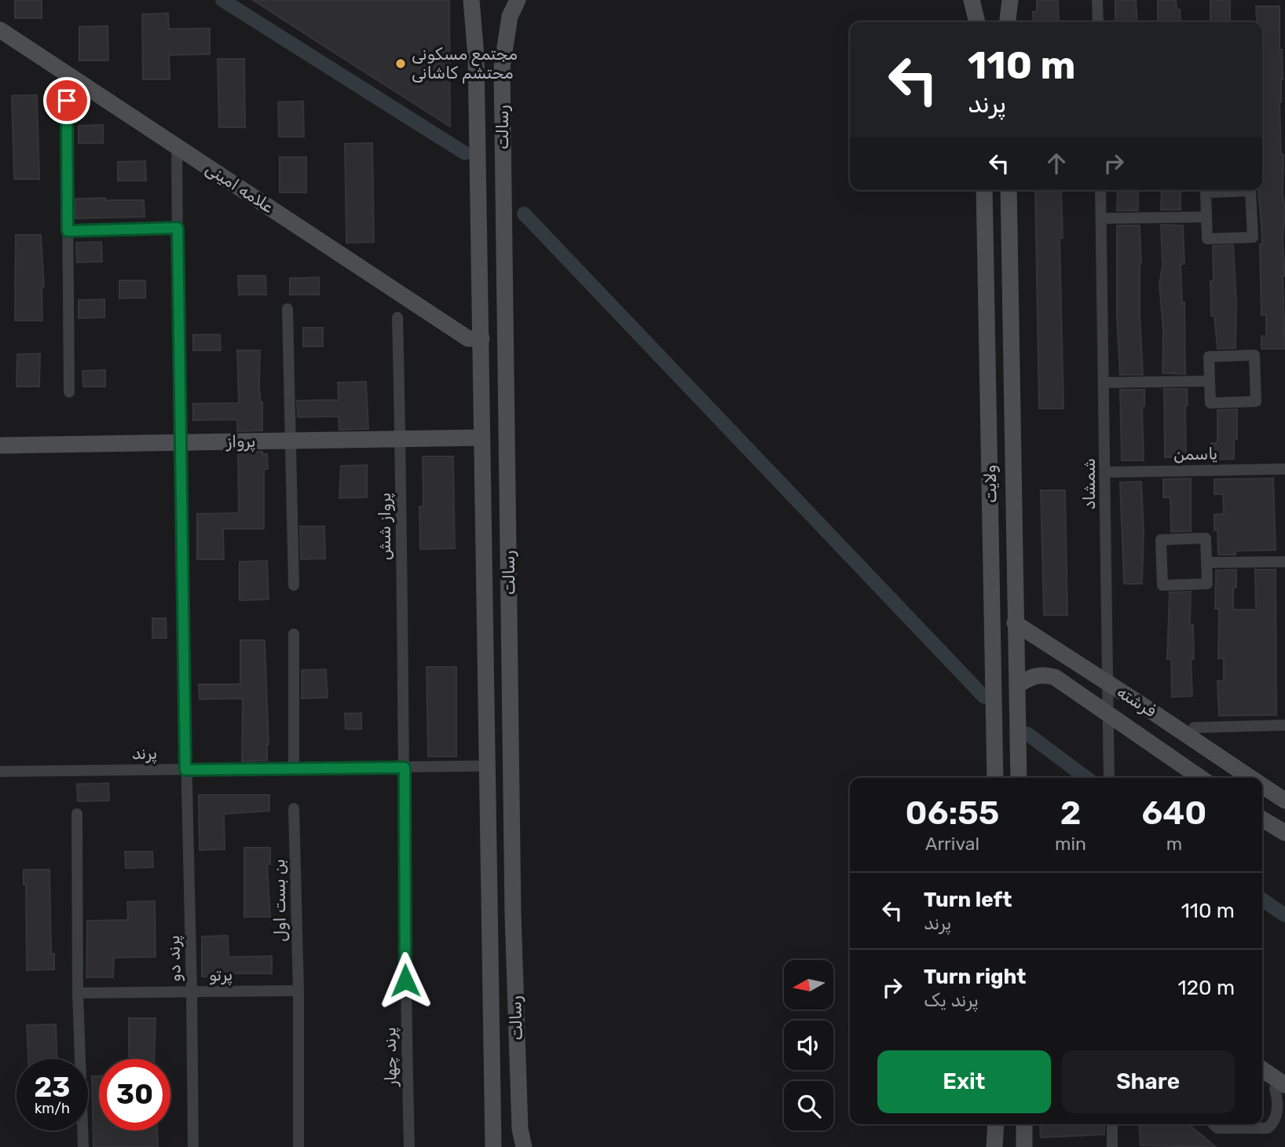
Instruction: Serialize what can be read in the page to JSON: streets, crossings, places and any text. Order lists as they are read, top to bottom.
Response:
{
  "streets": {
    "street": [
      "رسالت",
      "علامه امینی",
      "پرواز",
      "یاسمن",
      "ولایت",
      "شمشاد",
      "پرواز شش",
      "فرشته",
      "پرند",
      "بن بست اول",
      "پرند دو",
      "پرتو",
      "پرند چهار"
    ]
  },
  "crossings": [
    ["رسالت", "علامه امینی"],
    ["رسالت", "پرواز"],
    ["رسالت", "پرند"],
    ["علامه امینی", "پرند دو"],
    ["پرواز", "پرواز شش"],
    ["پرواز", "پرند دو"],
    ["یاسمن", "شمشاد"],
    ["ولایت", "فرشته"],
    ["شمشاد", "فرشته"],
    ["پرواز شش", "پرند"],
    ["پرواز شش", "پرند چهار"],
    ["پرند", "پرند دو"],
    ["پرند", "پرند چهار"],
    ["بن بست اول", "پرتو"],
    ["پرند دو", "پرتو"]
  ],
  "places": ["مجتمع مسکونی محتشم کاشانی"],
  "north": "left",
  "page": {
    "turn": ["110 m", "پرند"],
    "eta": [
      "06:55",
      "Arrival",
      "2",
      "min",
      "640",
      "m"
    ],
    "list": [
      {
        "name": "Turn left",
        "note": "پرند",
        "value": "110 m"
      },
      {
        "name": "Turn right",
        "note": "پرند یک",
        "value": "120 m"
      }
    ],
    "buttons": ["Exit", "Share"],
    "speed": "23 km/h",
    "limit": "30"
  }
}
